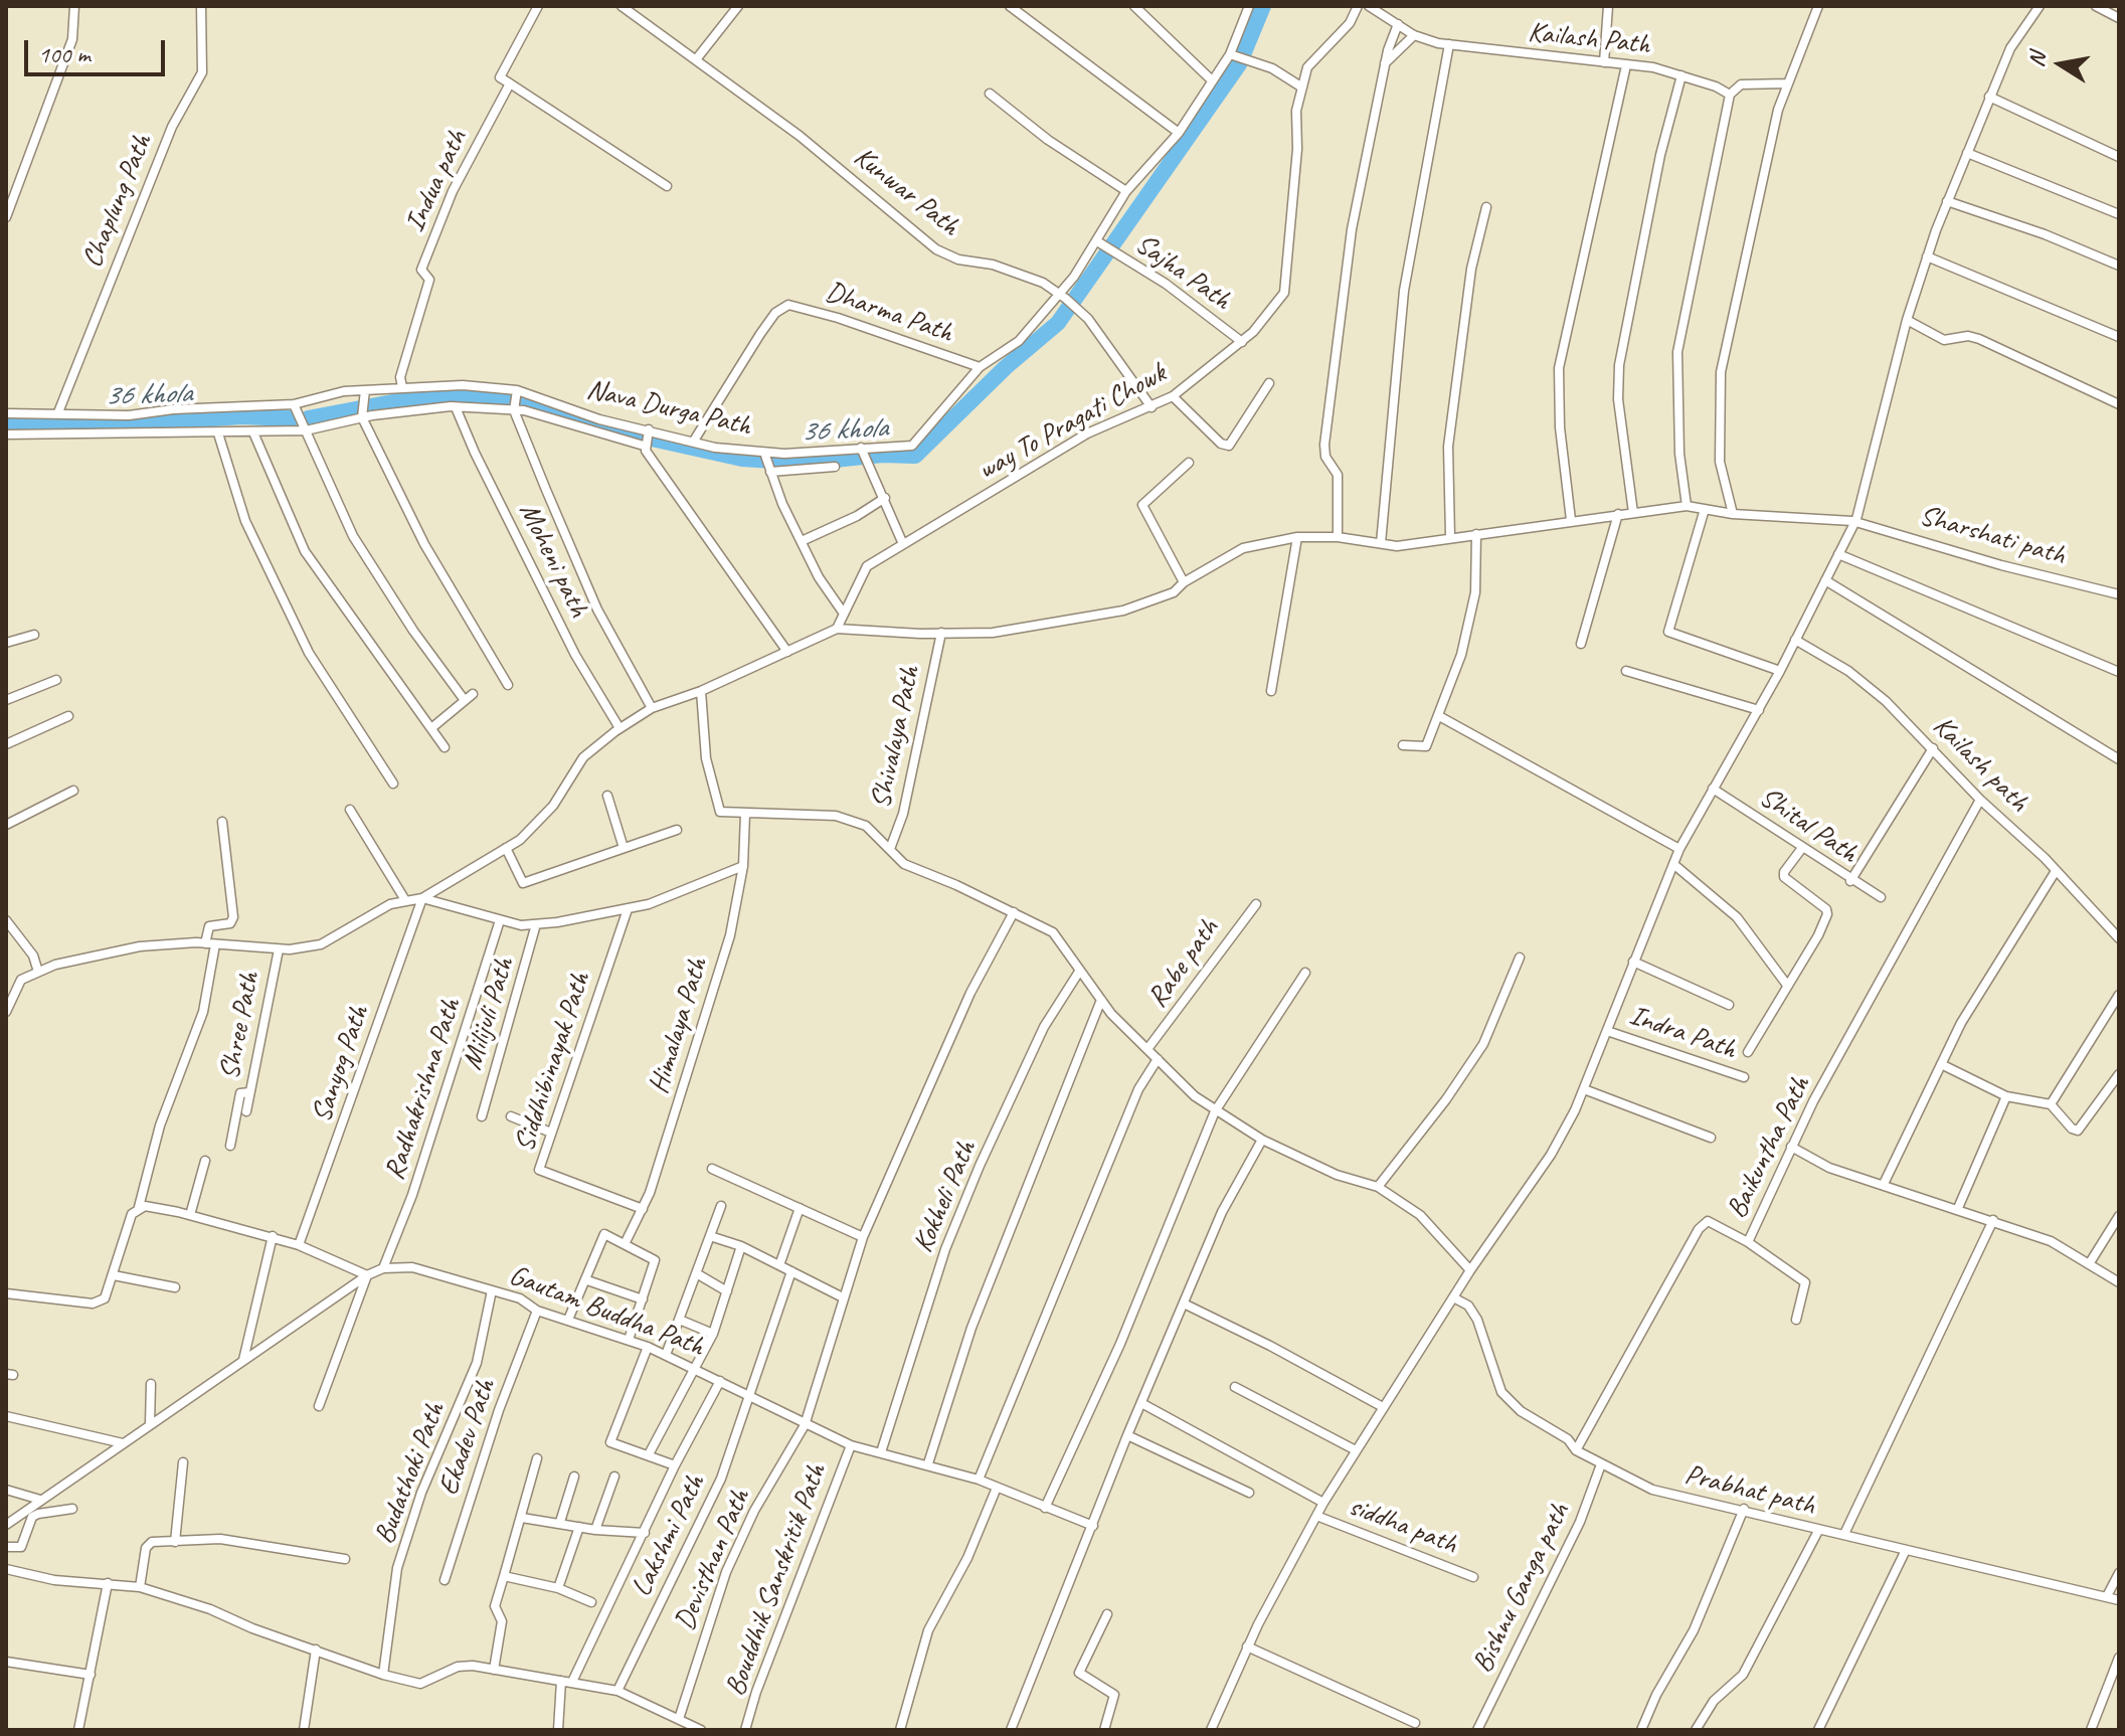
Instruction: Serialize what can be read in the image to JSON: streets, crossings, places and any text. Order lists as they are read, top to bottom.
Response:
{
  "streets": {
    "street": [
      "Kailash Path",
      "Indua path",
      "Kunwar Path",
      "Chaplung Path",
      "Sajha Path",
      "Dharma Path",
      "Nava Durga Path",
      "way To Pragati Chowk",
      "Sharshati path",
      "Moheni path",
      "Shivalaya Path",
      "Kailash path",
      "Shital Path",
      "Rabe path",
      "Milijuli Path",
      "Shree Path",
      "Himalaya Path",
      "Indra Path",
      "Siddhibinayak Path",
      "Sanyog Path",
      "Radhakrishna Path",
      "Baikuntha Path",
      "Kokheli Path",
      "Gautam Buddha Path",
      "Ekadev Path",
      "Budathoki Path",
      "Prabhat path",
      "siddha path",
      "Lakshmi Path",
      "Devisthan Path",
      "Bouddhik Sanskritik Path",
      "Bishnu Ganga path"
    ]
  },
  "crossings": [
    ["Indua path", "Nava Durga Path"],
    ["Kunwar Path", "Nava Durga Path"],
    ["Kunwar Path", "way To Pragati Chowk"],
    ["Chaplung Path", "Nava Durga Path"],
    ["Sajha Path", "Nava Durga Path"],
    ["Sajha Path", "way To Pragati Chowk"],
    ["Dharma Path", "Nava Durga Path"],
    ["way To Pragati Chowk", "Sharshati path"],
    ["Sharshati path", "Shivalaya Path"],
    ["Kailash path", "Baikuntha Path"],
    ["Himalaya Path", "Siddhibinayak Path"],
    ["Radhakrishna Path", "Gautam Buddha Path"],
    ["Baikuntha Path", "Prabhat path"],
    ["Kokheli Path", "Gautam Buddha Path"],
    ["Gautam Buddha Path", "Ekadev Path"],
    ["Gautam Buddha Path", "Budathoki Path"],
    ["Gautam Buddha Path", "Lakshmi Path"],
    ["Gautam Buddha Path", "Devisthan Path"],
    ["Gautam Buddha Path", "Bouddhik Sanskritik Path"],
    ["Prabhat path", "Bishnu Ganga path"]
  ],
  "water": ["36 khola"],
  "scale_bar": "100 m",
  "north": "left"
}
